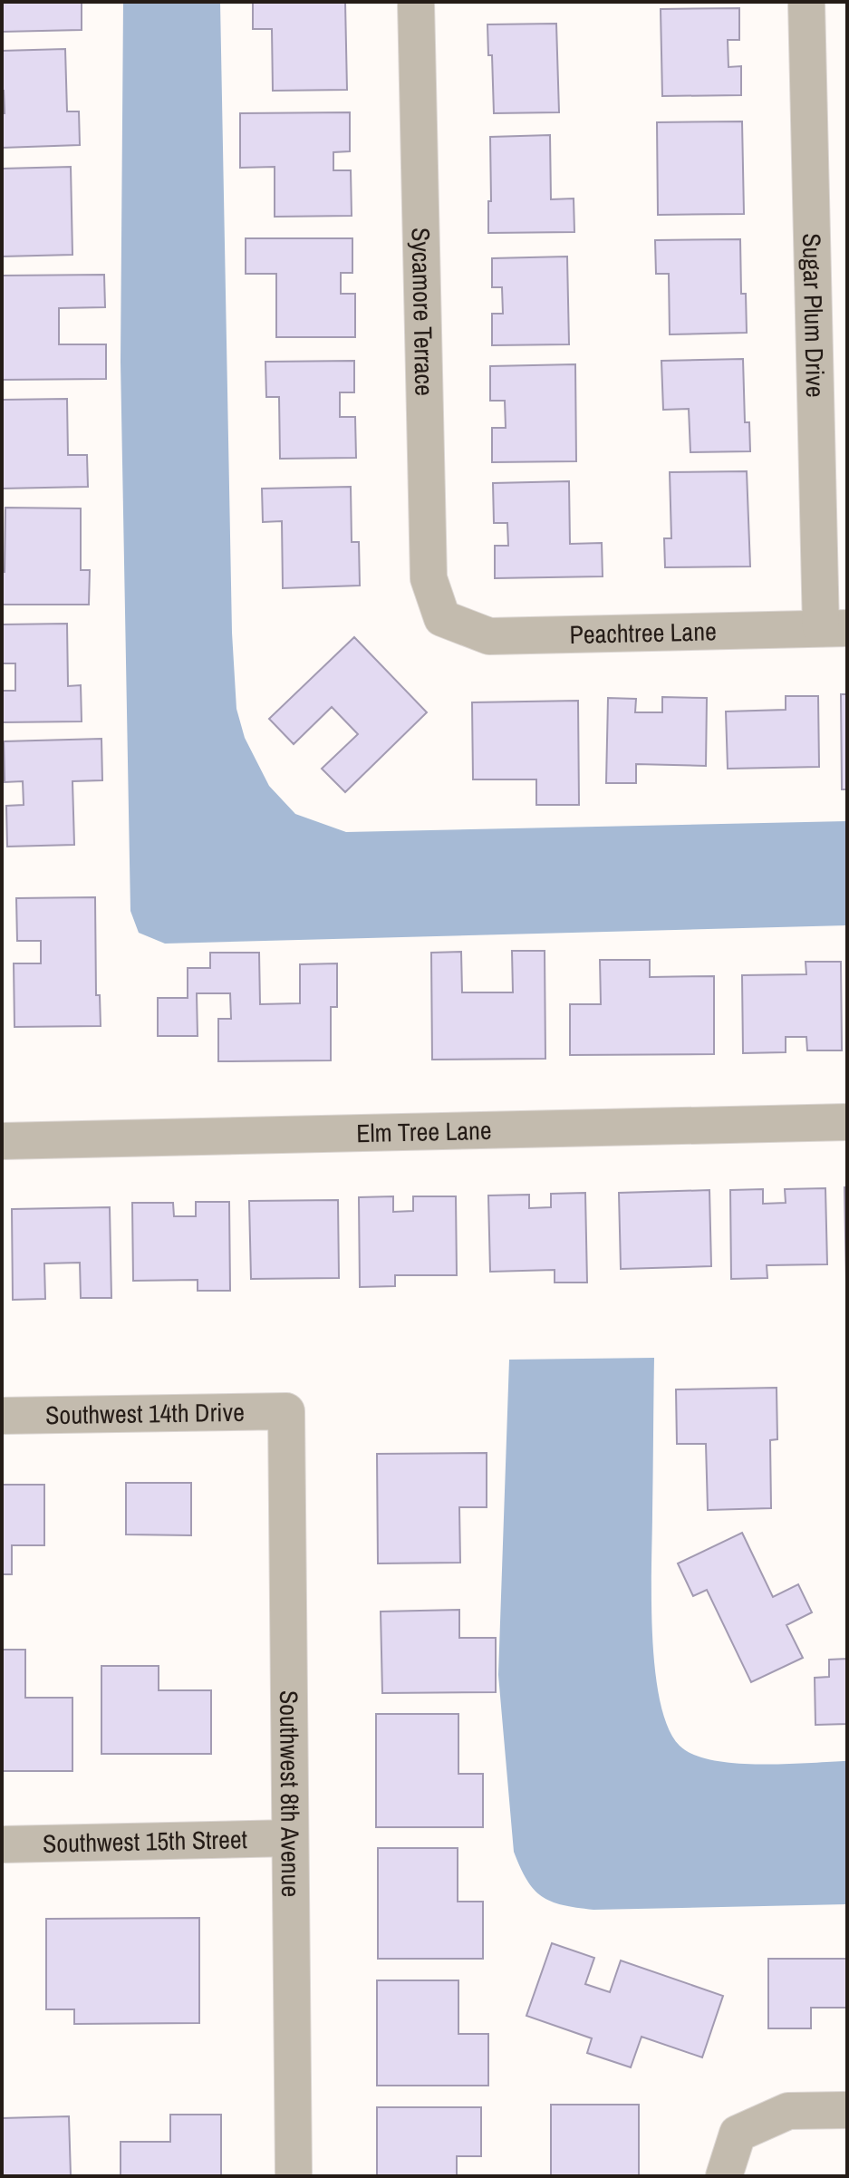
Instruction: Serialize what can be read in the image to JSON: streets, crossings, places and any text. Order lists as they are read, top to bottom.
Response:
{
  "streets": {
    "street": [
      "Sycamore Terrace",
      "Sugar Plum Drive",
      "Peachtree Lane",
      "Elm Tree Lane",
      "Southwest 14th Drive",
      "Southwest 8th Avenue",
      "Southwest 15th Street"
    ]
  },
  "crossings": [
    ["Sycamore Terrace", "Peachtree Lane"],
    ["Sugar Plum Drive", "Peachtree Lane"],
    ["Southwest 14th Drive", "Southwest 8th Avenue"],
    ["Southwest 8th Avenue", "Southwest 15th Street"]
  ]
}
